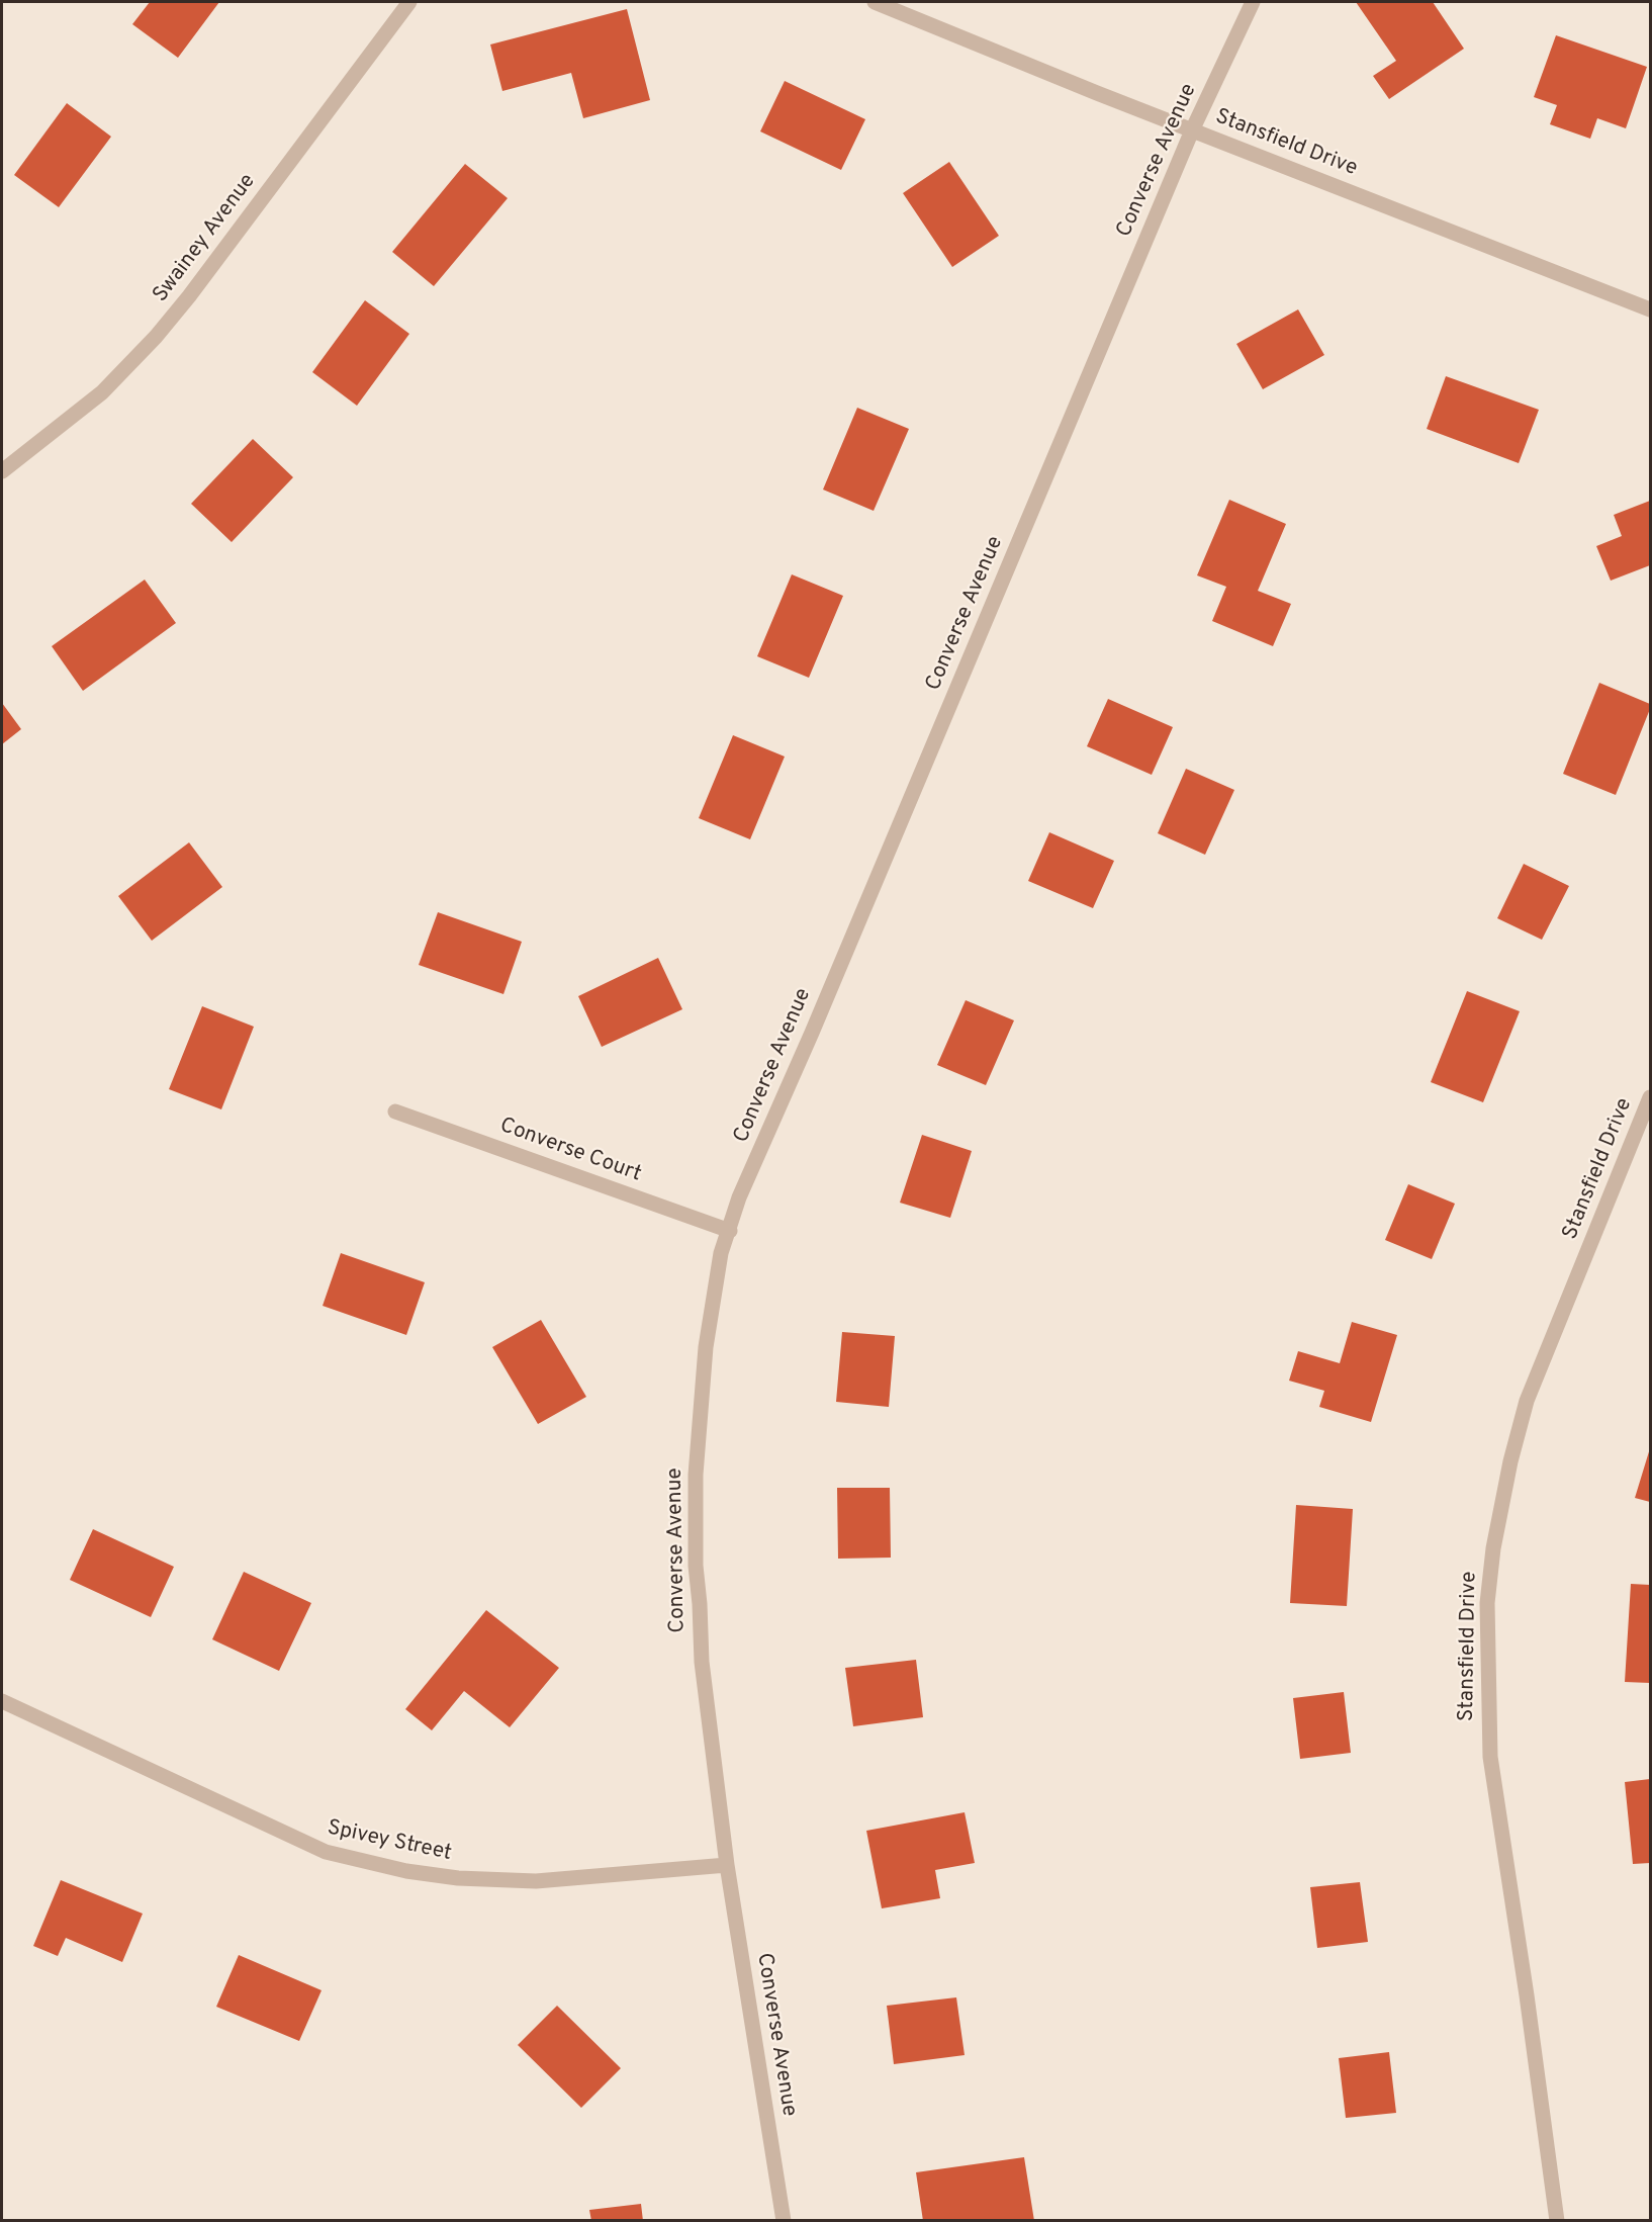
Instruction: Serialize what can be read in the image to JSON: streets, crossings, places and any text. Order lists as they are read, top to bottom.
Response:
{
  "streets": {
    "street": [
      "Stansfield Drive",
      "Converse Avenue",
      "Swainey Avenue",
      "Converse Court",
      "Spivey Street"
    ]
  },
  "crossings": [
    ["Stansfield Drive", "Converse Avenue"],
    ["Converse Avenue", "Converse Court"],
    ["Converse Avenue", "Spivey Street"]
  ]
}
